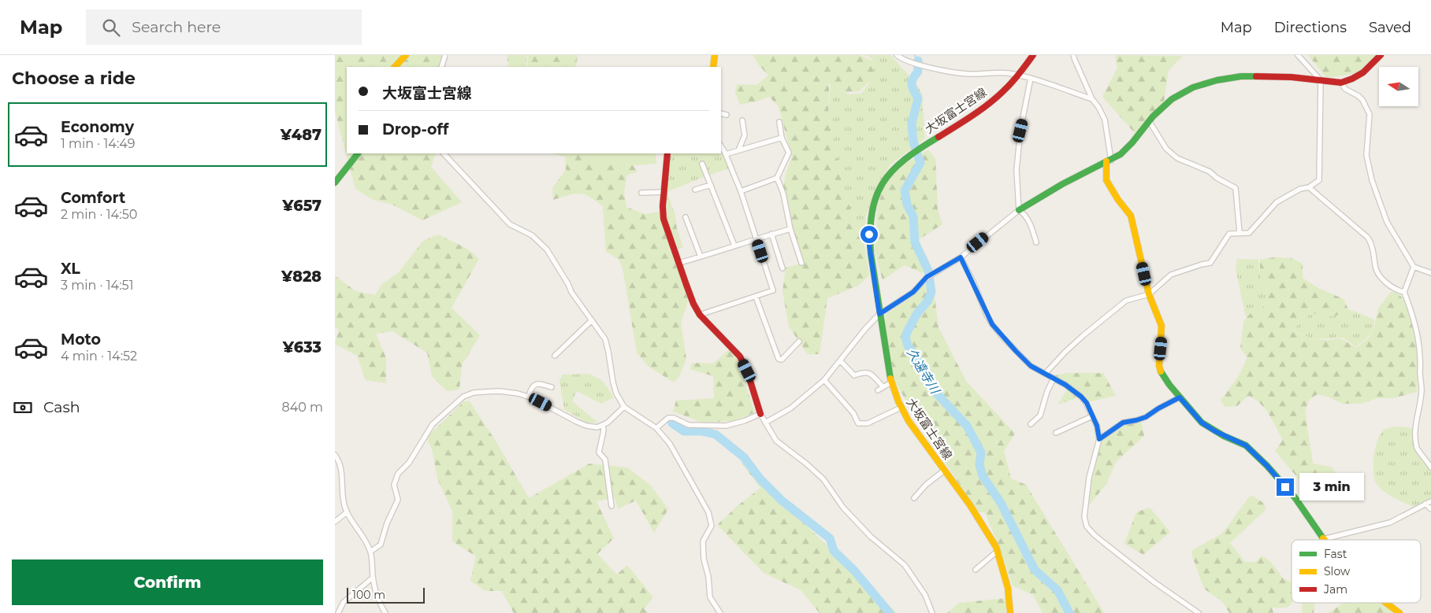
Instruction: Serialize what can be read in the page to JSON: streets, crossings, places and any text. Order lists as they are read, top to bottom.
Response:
{
  "streets": {
    "street": ["大坂富士宮線"]
  },
  "water": ["久遠寺川"],
  "legend": ["Fast", "Slow", "Jam"],
  "scale_bar": "100 m",
  "north": "left",
  "page": {
    "header": "Map",
    "search": "Search here",
    "nav": ["Map", "Directions", "Saved"],
    "heading": "Choose a ride",
    "banner": ["大坂富士宮線", "Drop-off"],
    "list": [
      {
        "name": "Economy",
        "note": "1 min · 14:49",
        "value": "¥487"
      },
      {
        "name": "Comfort",
        "note": "2 min · 14:50",
        "value": "¥657"
      },
      {
        "name": "XL",
        "note": "3 min · 14:51",
        "value": "¥828"
      },
      {
        "name": "Moto",
        "note": "4 min · 14:52",
        "value": "¥633"
      }
    ],
    "pay": ["Cash", "840 m"],
    "bubble": "3 min",
    "buttons": "Confirm",
    "scale": "100 m"
  }
}
